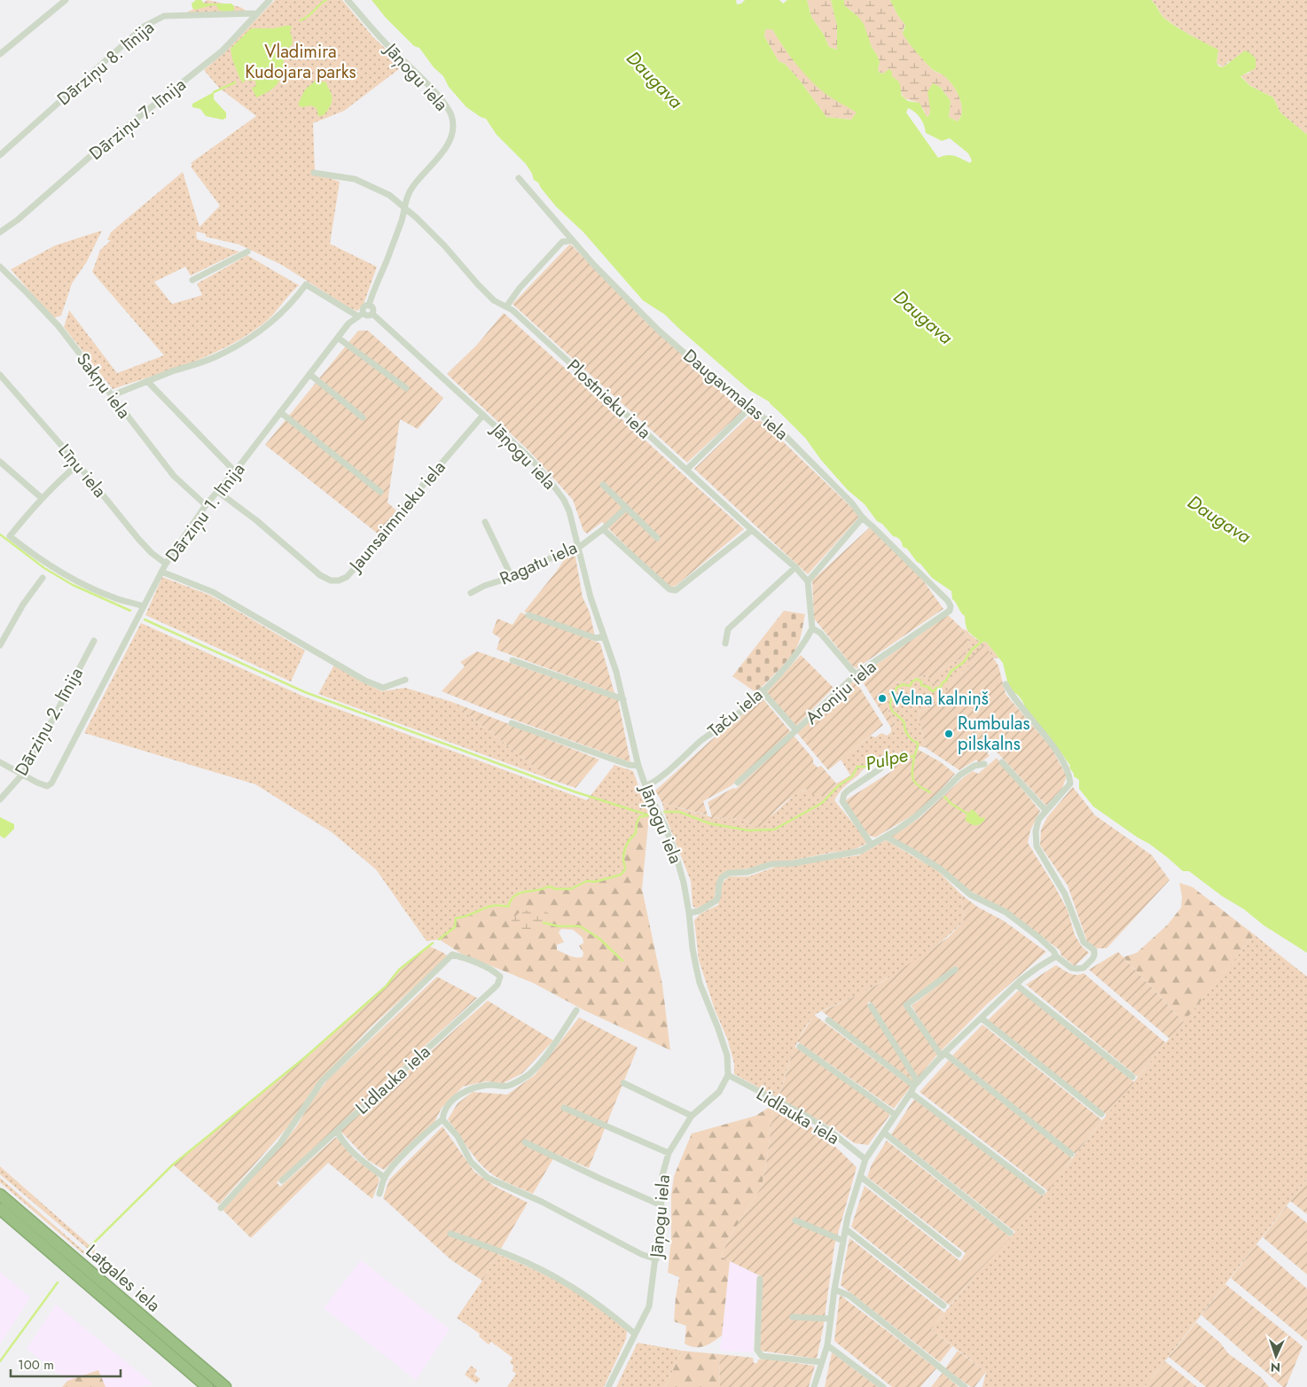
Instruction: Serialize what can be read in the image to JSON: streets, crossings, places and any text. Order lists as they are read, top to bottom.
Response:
{
  "streets": {
    "highway": ["Latgales iela"],
    "street": [
      "Dārziņu 8. līnija",
      "Jāņogu iela",
      "Dārziņu 7. līnija",
      "Sakņu iela",
      "Daugavmalas iela",
      "Plostnieku iela",
      "Līņu iela",
      "Dārziņu 1. līnija",
      "Jaunsaimnieku iela",
      "Ragatu iela",
      "Aroniju iela",
      "Taču iela",
      "Dārziņu 2. līnija",
      "Lidlauka iela"
    ]
  },
  "crossings": [
    ["Dārziņu 8. līnija", "Dārziņu 7. līnija"],
    ["Jāņogu iela", "Plostnieku iela"],
    ["Jāņogu iela", "Dārziņu 1. līnija"],
    ["Jāņogu iela", "Jaunsaimnieku iela"],
    ["Jāņogu iela", "Ragatu iela"],
    ["Jāņogu iela", "Taču iela"],
    ["Jāņogu iela", "Lidlauka iela"],
    ["Sakņu iela", "Dārziņu 1. līnija"],
    ["Daugavmalas iela", "Aroniju iela"],
    ["Līņu iela", "Dārziņu 1. līnija"],
    ["Dārziņu 1. līnija", "Jaunsaimnieku iela"],
    ["Dārziņu 1. līnija", "Dārziņu 2. līnija"]
  ],
  "water": ["Daugava", "Pulpe"],
  "parks": ["Vladimira Kudojara parks"],
  "places": ["Velna kalniņš", "Rumbulas pilskalns"],
  "scale_bar": "100 m",
  "north": "bottom"
}
